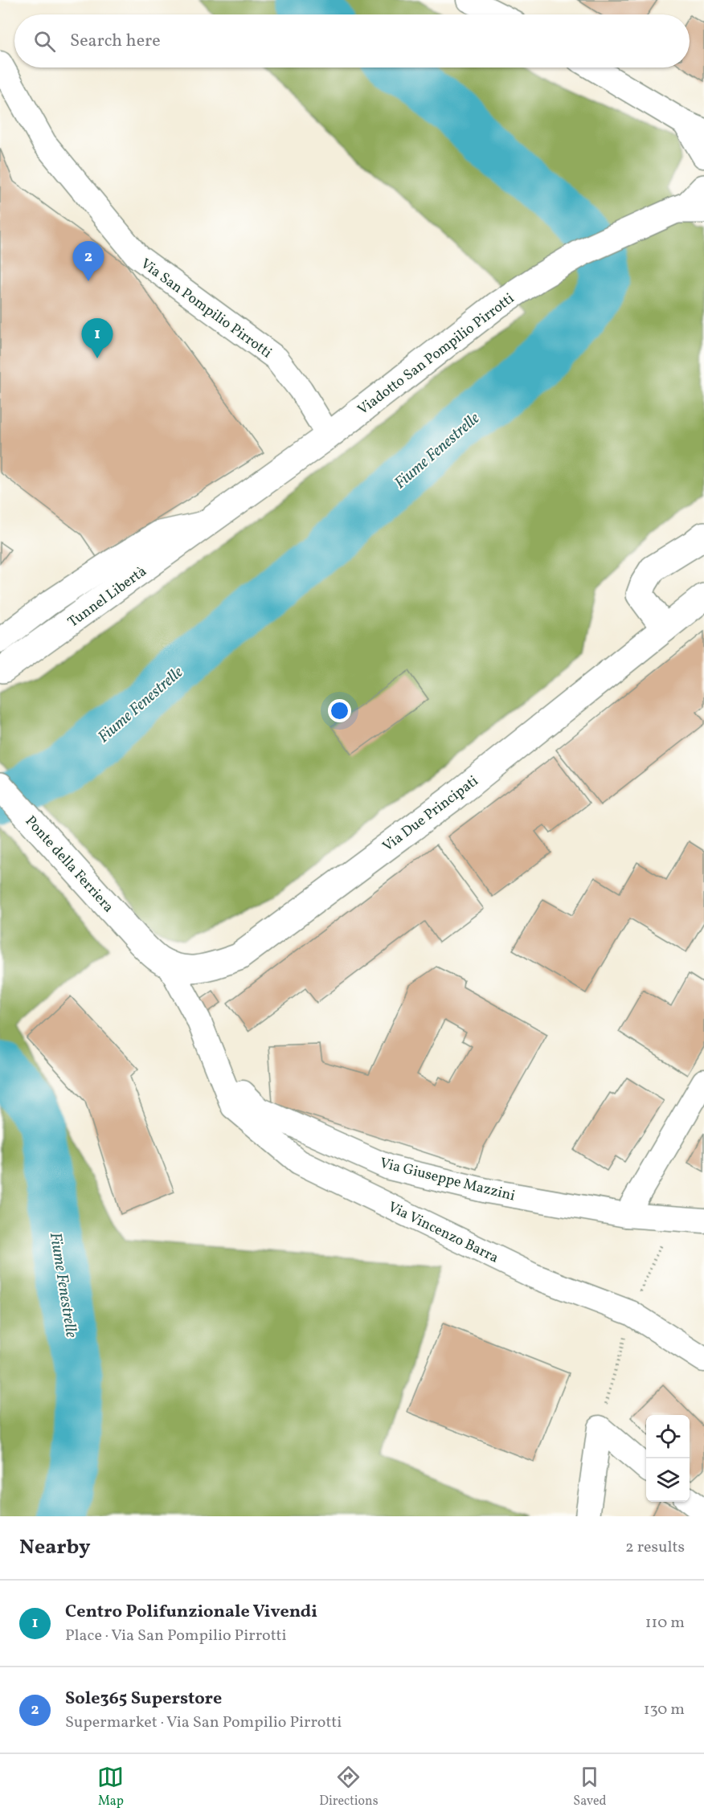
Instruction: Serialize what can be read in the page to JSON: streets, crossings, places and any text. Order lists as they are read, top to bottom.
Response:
{
  "streets": {
    "street": [
      "Via San Pompilio Pirrotti",
      "Viadotto San Pompilio Pirrotti",
      "Tunnel Libertà",
      "Via Due Principati",
      "Ponte della Ferriera",
      "Via Giuseppe Mazzini",
      "Via Vincenzo Barra"
    ]
  },
  "crossings": [
    ["Via San Pompilio Pirrotti", "Viadotto San Pompilio Pirrotti"],
    ["Viadotto San Pompilio Pirrotti", "Tunnel Libertà"],
    ["Via Due Principati", "Ponte della Ferriera"],
    ["Via Due Principati", "Via Giuseppe Mazzini"],
    ["Via Giuseppe Mazzini", "Via Vincenzo Barra"]
  ],
  "water": ["Fiume Fenestrelle"],
  "page": {
    "search": "Search here",
    "pins": ["2", "1"],
    "heading": ["Nearby", "2 results"],
    "list": [
      {
        "mark": "1",
        "name": "Centro Polifunzionale Vivendi",
        "note": "Place · Via San Pompilio Pirrotti",
        "value": "110 m"
      },
      {
        "mark": "2",
        "name": "Sole365 Superstore",
        "note": "Supermarket · Via San Pompilio Pirrotti",
        "value": "130 m"
      }
    ],
    "nav": ["Map", "Directions", "Saved"]
  }
}
